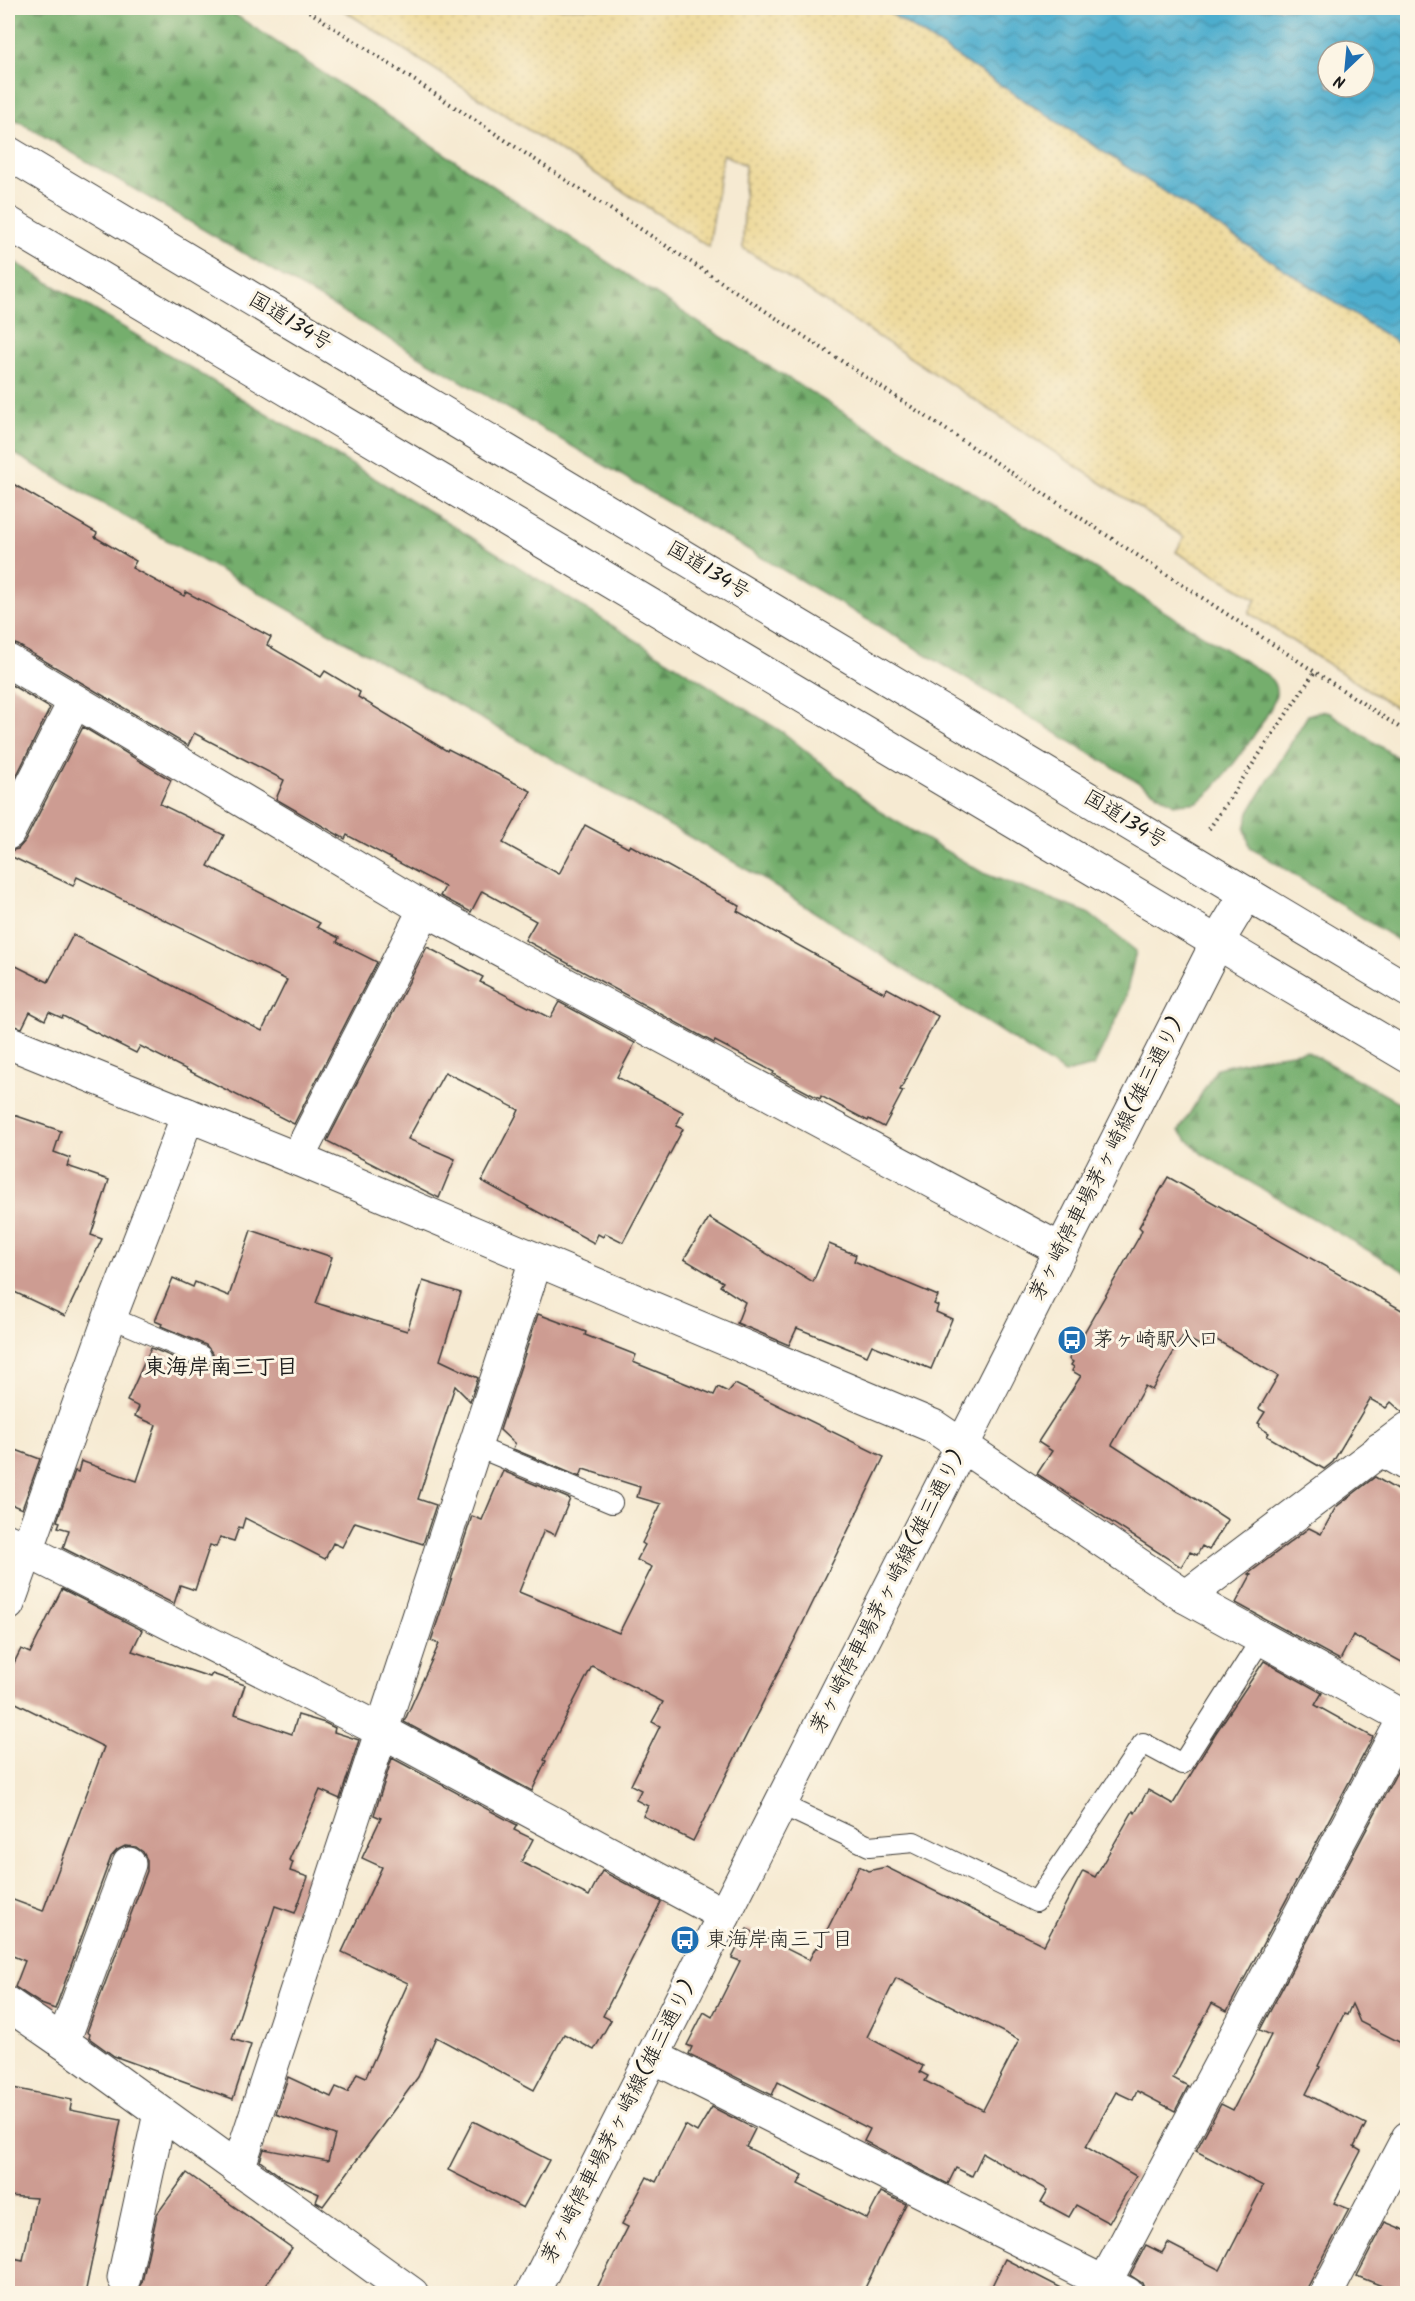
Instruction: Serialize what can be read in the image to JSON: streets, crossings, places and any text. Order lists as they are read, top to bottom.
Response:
{
  "streets": {
    "main road": ["国道134号", "茅ヶ崎停車場茅ヶ崎線(雄三通り)"]
  },
  "crossings": [
    ["国道134号", "茅ヶ崎停車場茅ヶ崎線(雄三通り)"]
  ],
  "districts": ["東海岸南三丁目"],
  "places": {
    "bus stop": ["茅ヶ崎駅入口", "東海岸南三丁目"]
  },
  "north": "bottom left"
}
